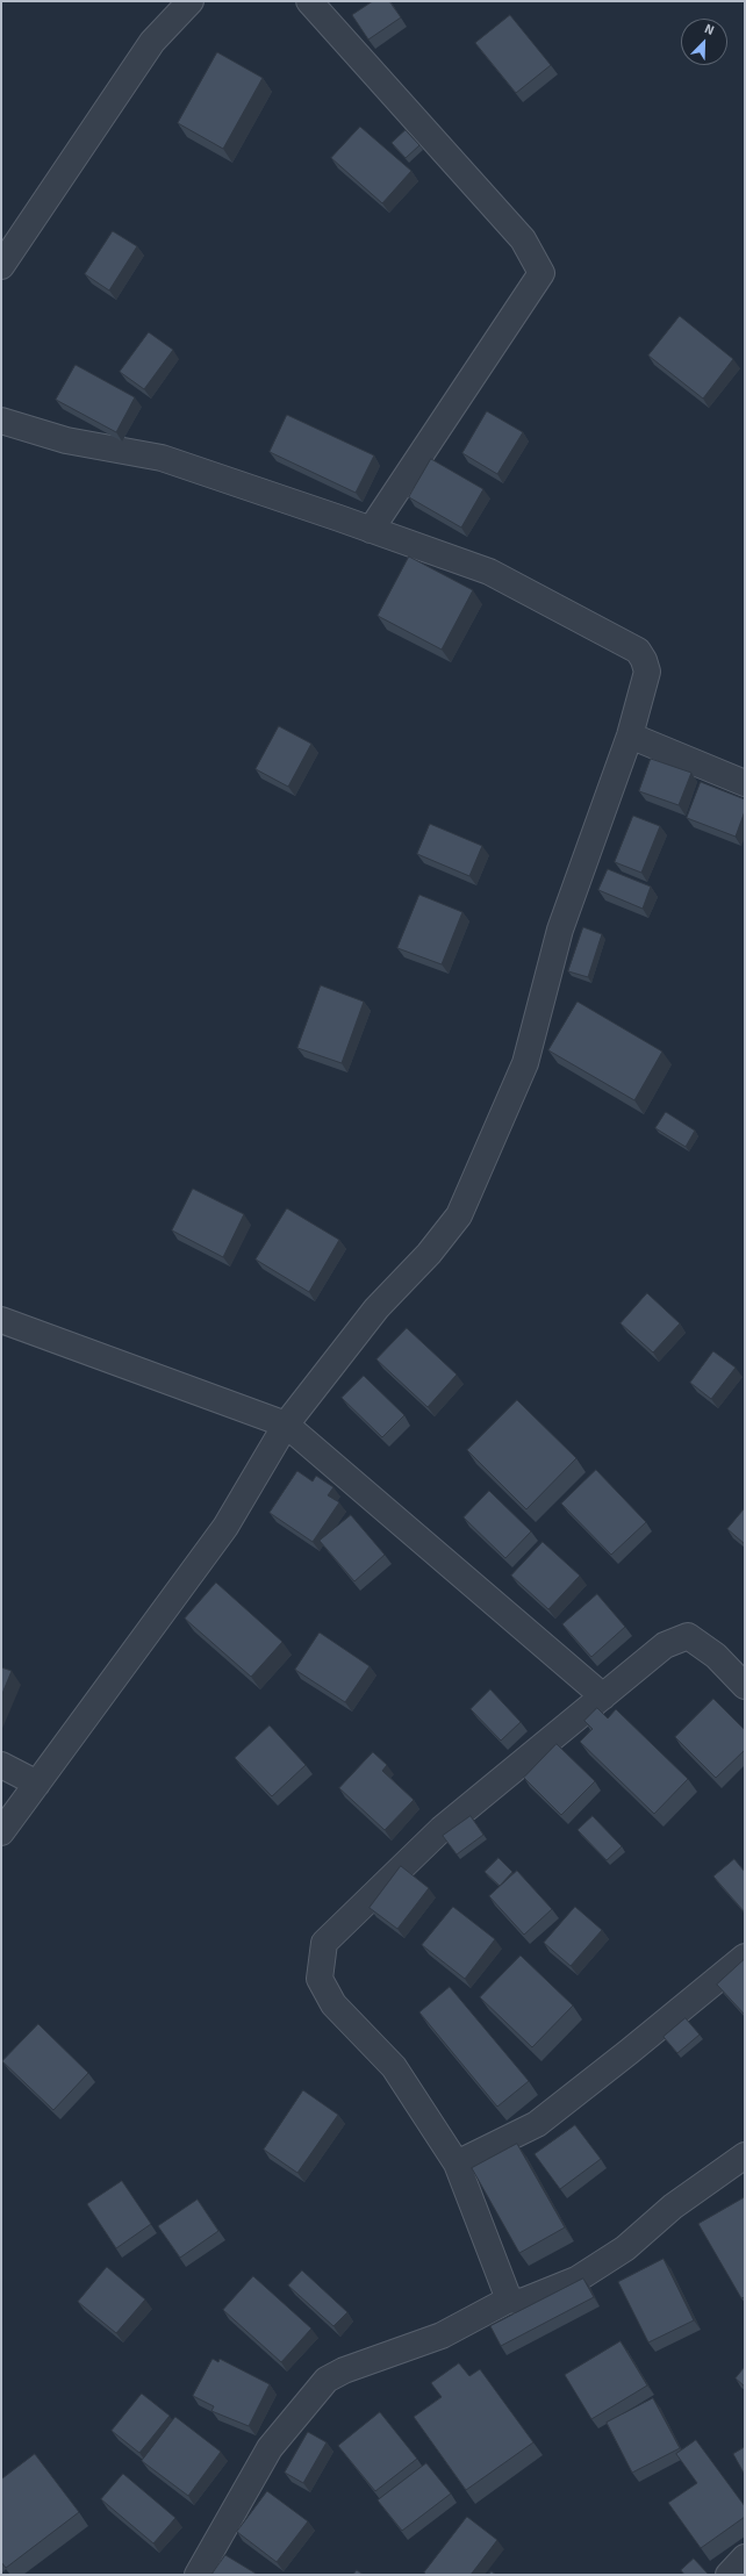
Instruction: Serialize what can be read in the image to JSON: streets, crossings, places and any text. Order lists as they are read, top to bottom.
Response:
{
  "north": "top right"
}
